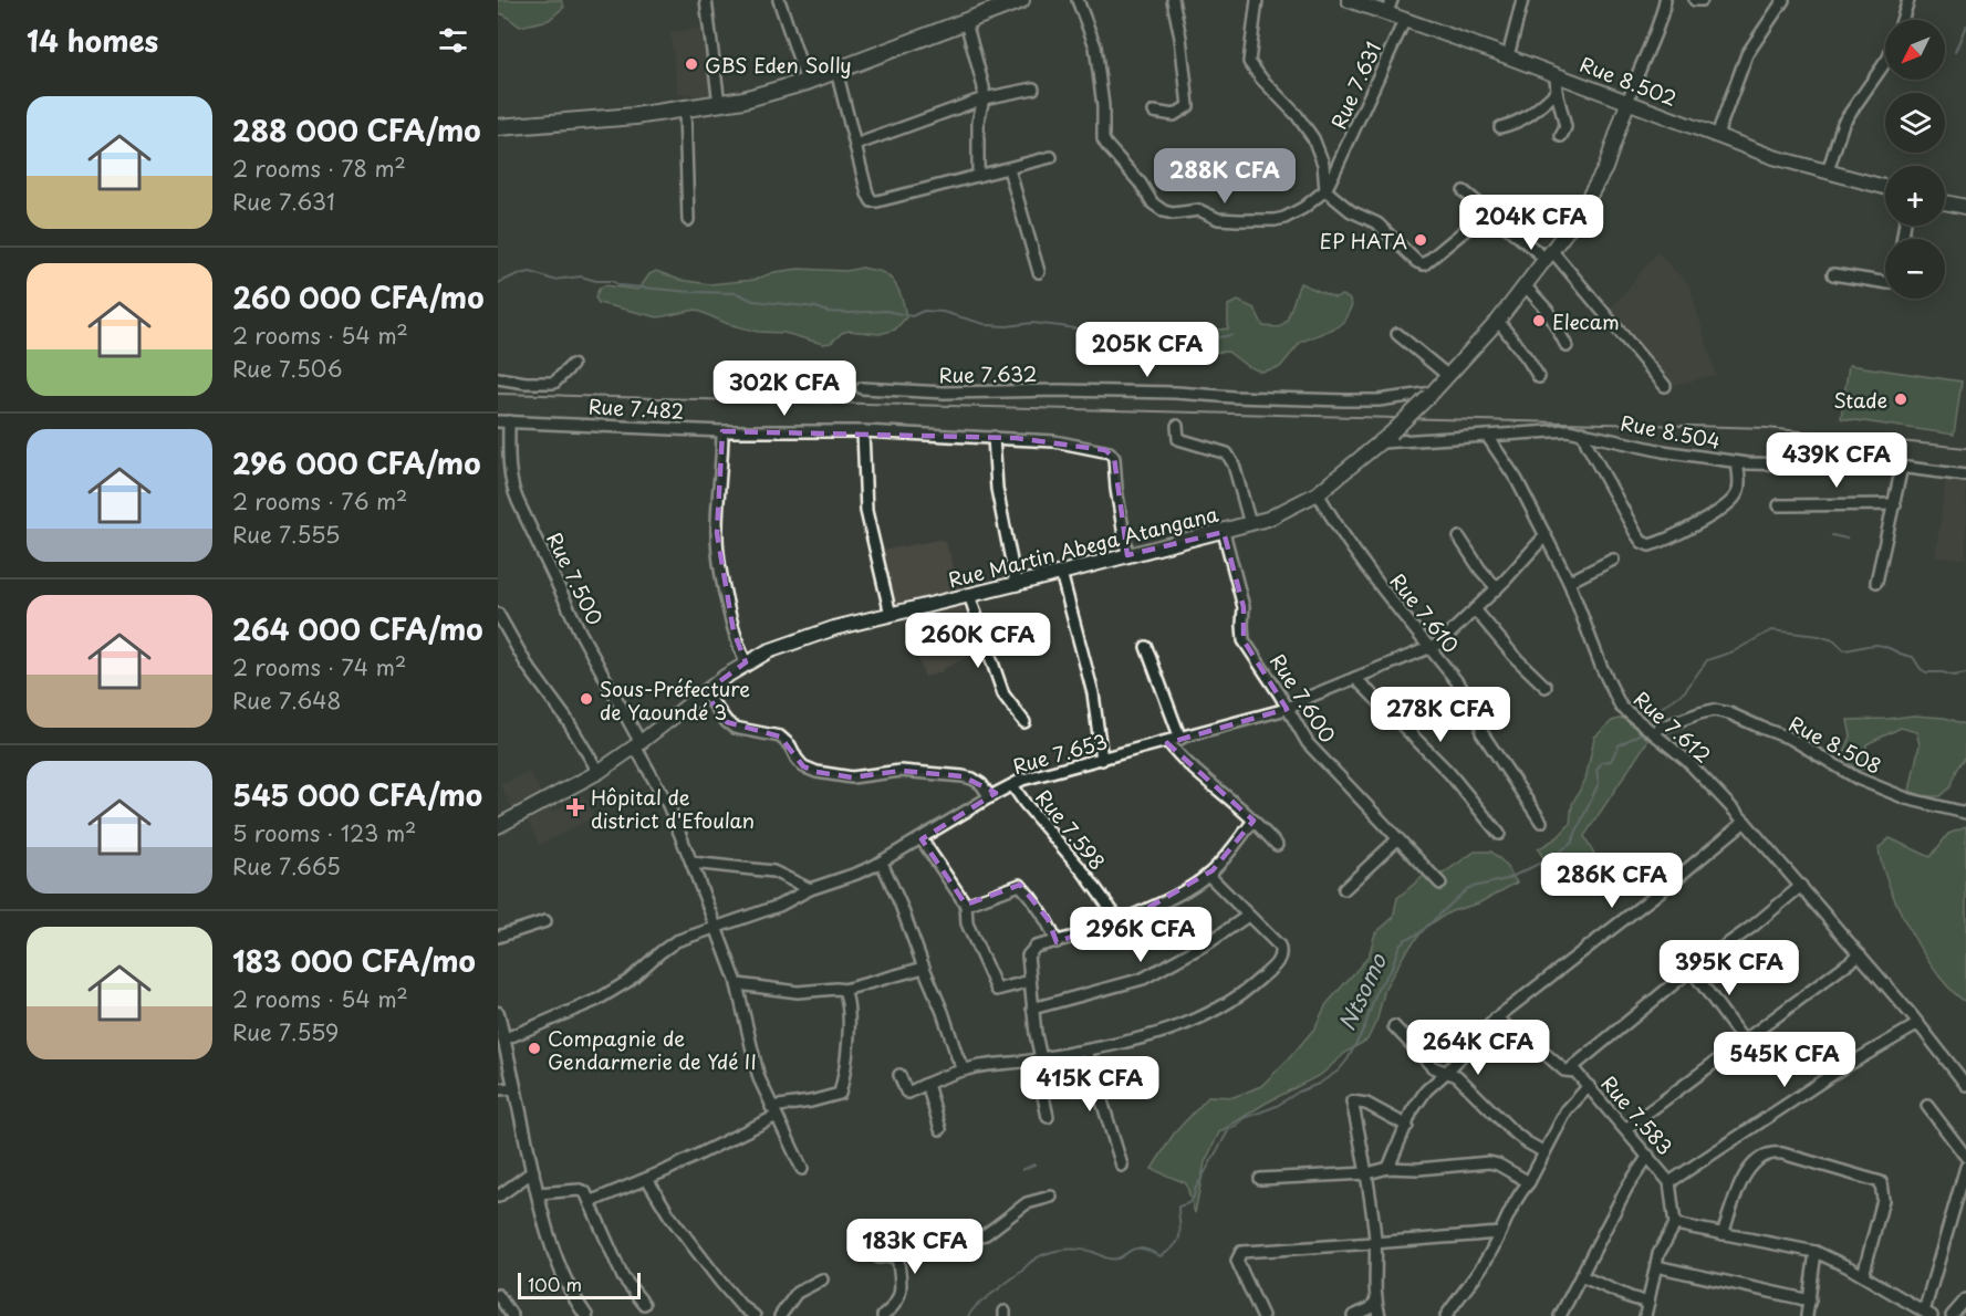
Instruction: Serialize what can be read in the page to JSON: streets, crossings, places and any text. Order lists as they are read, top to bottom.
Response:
{
  "streets": {
    "main road": ["Rue 8.502", "Rue Martin Abega Atangana"],
    "street": [
      "Rue 7.631",
      "Rue 7.632",
      "Rue 7.482",
      "Rue 8.504",
      "Rue 7.500",
      "Rue 7.610",
      "Rue 7.600",
      "Rue 7.612",
      "Rue 8.508",
      "Rue 7.653",
      "Rue 7.598",
      "Rue 7.583"
    ]
  },
  "crossings": [
    ["Rue 8.502", "Rue 7.631"],
    ["Rue 8.502", "Rue Martin Abega Atangana"],
    ["Rue 7.632", "Rue Martin Abega Atangana"],
    ["Rue 7.482", "Rue Martin Abega Atangana"],
    ["Rue 7.482", "Rue 7.500"],
    ["Rue 8.504", "Rue 7.612"],
    ["Rue Martin Abega Atangana", "Rue 7.500"],
    ["Rue Martin Abega Atangana", "Rue 7.610"],
    ["Rue Martin Abega Atangana", "Rue 7.600"],
    ["Rue 7.500", "Rue 7.653"],
    ["Rue 7.610", "Rue 7.653"],
    ["Rue 7.600", "Rue 7.653"],
    ["Rue 7.612", "Rue 8.508"],
    ["Rue 7.612", "Rue 7.653"],
    ["Rue 7.653", "Rue 7.598"]
  ],
  "water": ["Ntsomo"],
  "places": {
    "other": [
      "GBS Eden Solly",
      "EP HATA",
      "Elecam",
      "Stade",
      "Sous-Préfecture de Yaoundé 3",
      "Compagnie de Gendarmerie de Ydé II"
    ],
    "health": ["Hôpital de district d'Efoulan"]
  },
  "scale_bar": "100 m",
  "north": "bottom left",
  "page": {
    "heading": "14 homes",
    "map_buttons": ["+", "−"],
    "list": [
      {
        "name": "288 000 CFA/mo",
        "note": "2 rooms · 78 m² · Rue 7.631"
      },
      {
        "name": "260 000 CFA/mo",
        "note": "2 rooms · 54 m² · Rue 7.506"
      },
      {
        "name": "296 000 CFA/mo",
        "note": "2 rooms · 76 m² · Rue 7.555"
      },
      {
        "name": "264 000 CFA/mo",
        "note": "2 rooms · 74 m² · Rue 7.648"
      },
      {
        "name": "545 000 CFA/mo",
        "note": "5 rooms · 123 m² · Rue 7.665"
      },
      {
        "name": "183 000 CFA/mo",
        "note": "2 rooms · 54 m² · Rue 7.559"
      }
    ],
    "price": [
      "288K CFA",
      "204K CFA",
      "205K CFA",
      "302K CFA",
      "439K CFA",
      "260K CFA",
      "278K CFA",
      "286K CFA",
      "296K CFA",
      "395K CFA",
      "264K CFA",
      "545K CFA",
      "415K CFA",
      "183K CFA"
    ],
    "scale": "100 m"
  }
}
